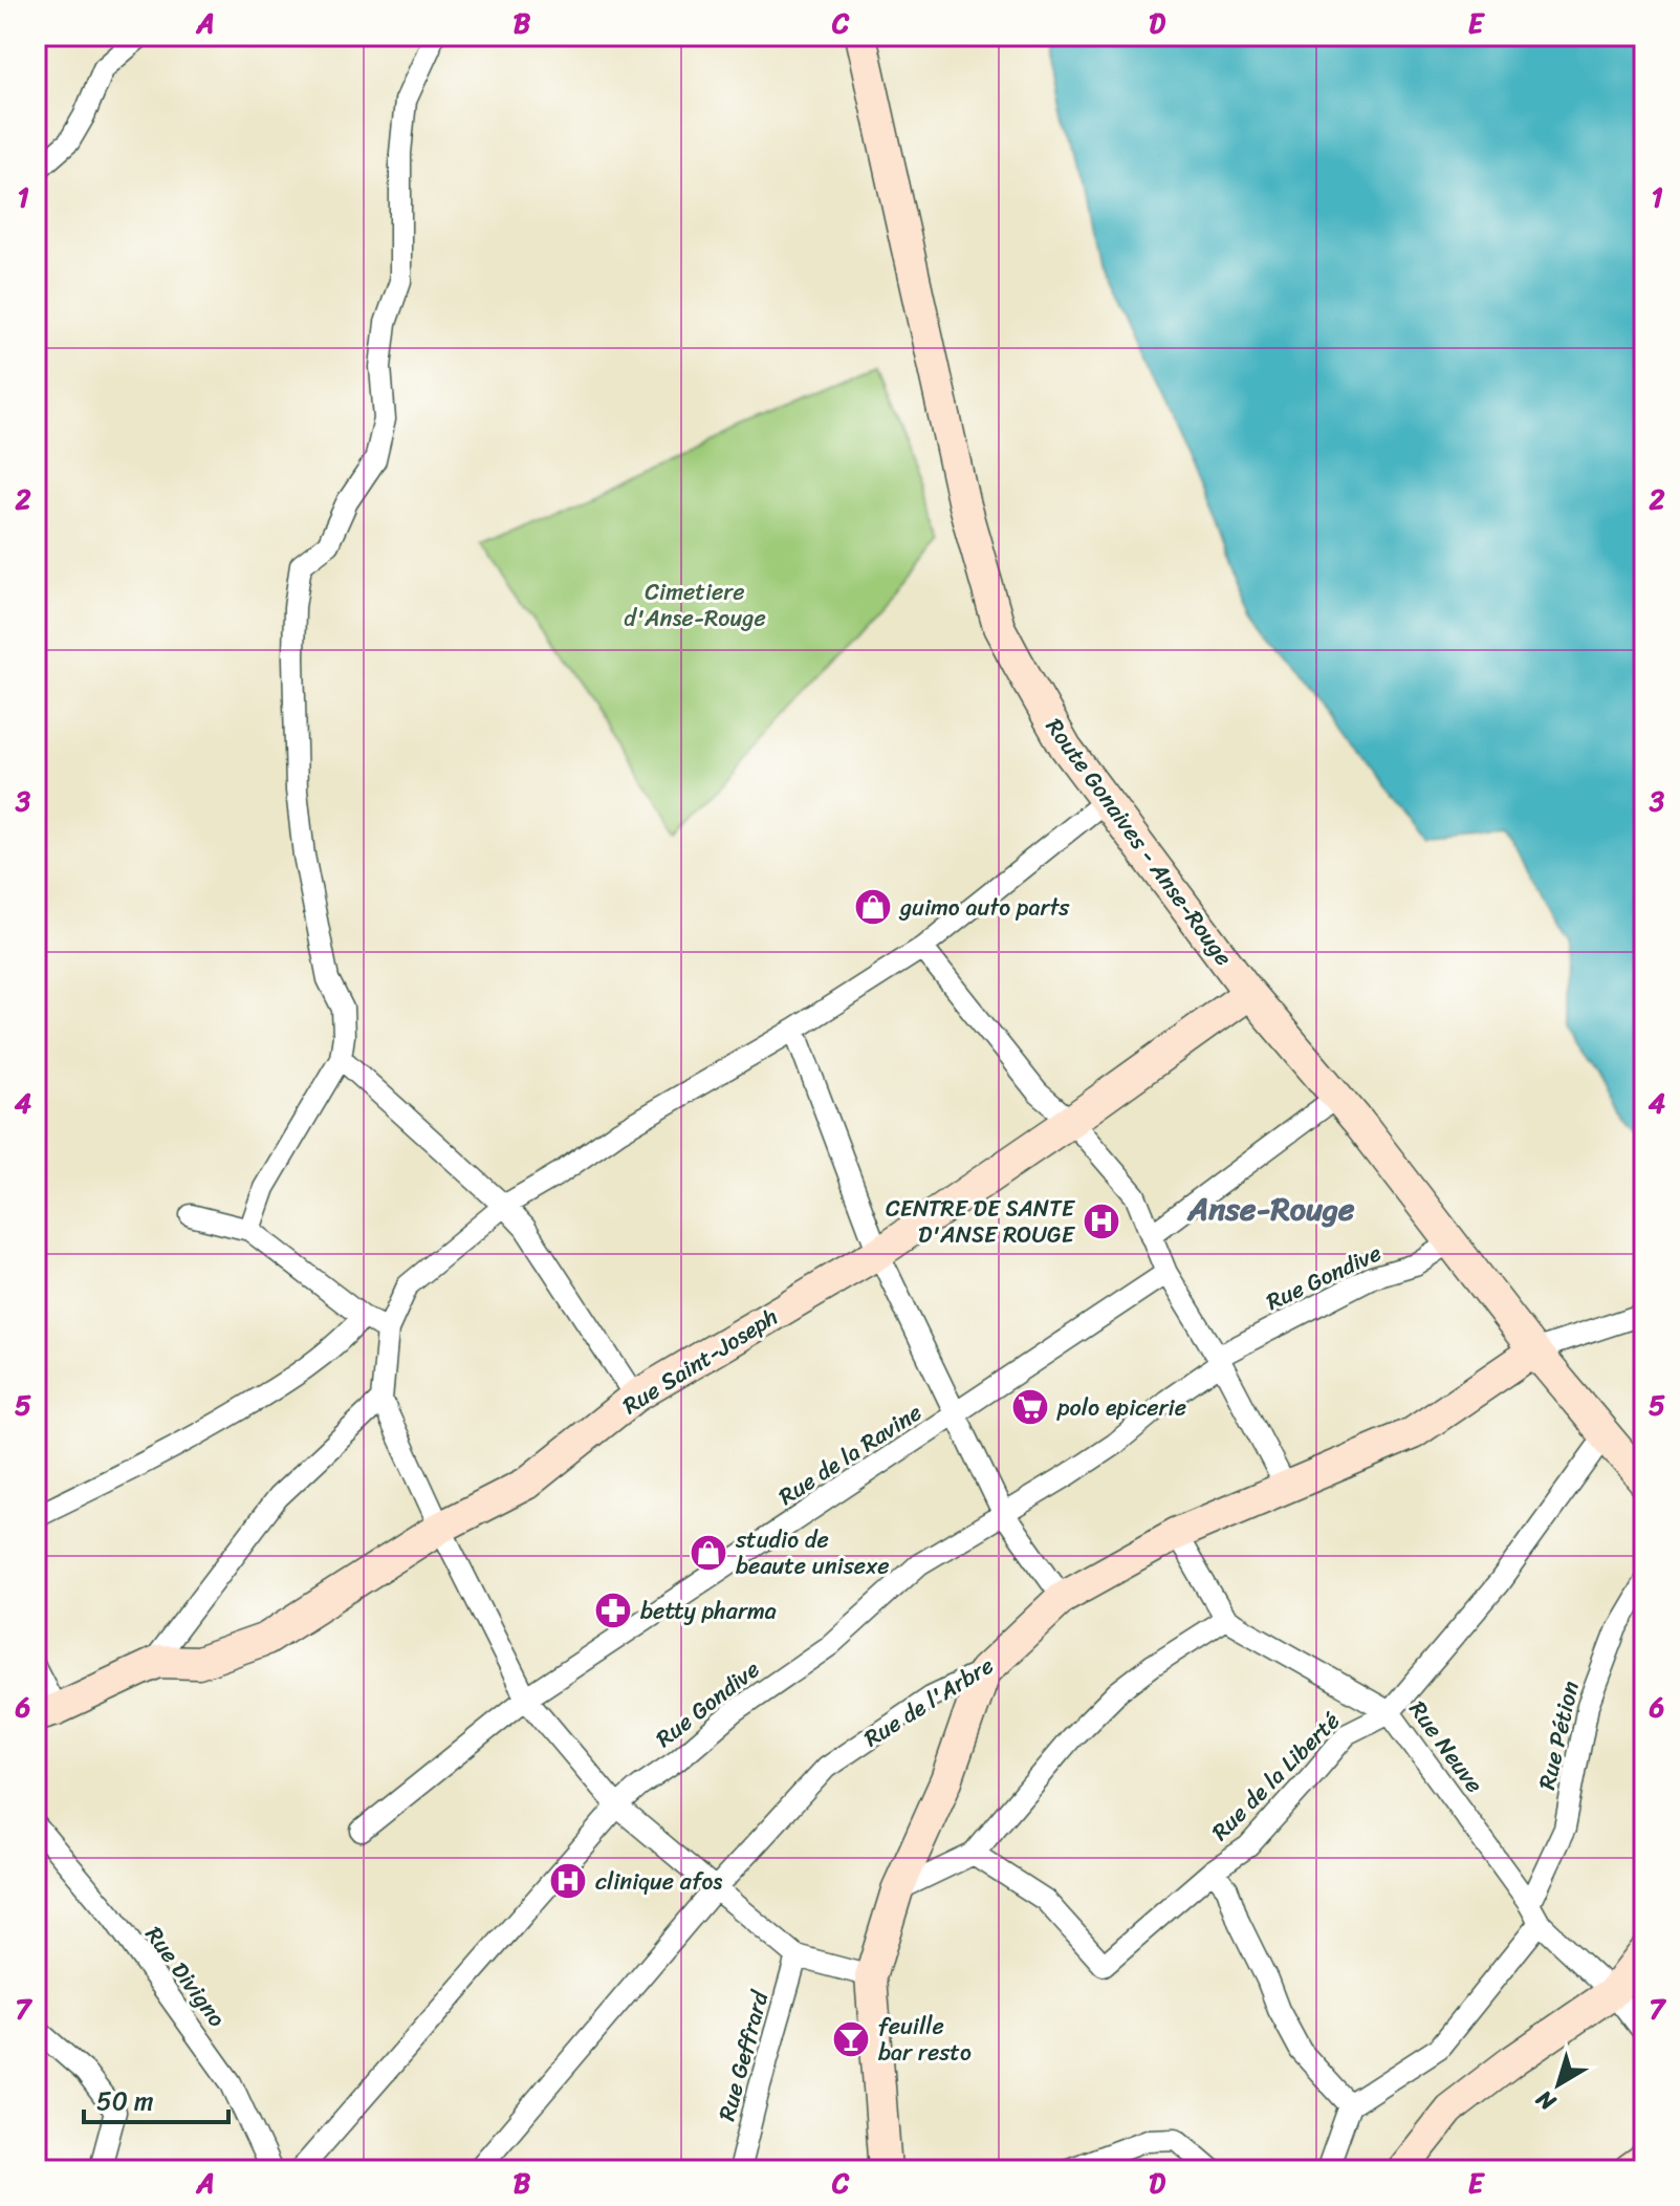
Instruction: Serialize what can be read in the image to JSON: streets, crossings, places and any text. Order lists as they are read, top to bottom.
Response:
{
  "streets": {
    "street": [
      "Route Gonaives - Anse-Rouge",
      "Rue Gondive",
      "Rue Saint-Joseph",
      "Rue de la Ravine",
      "Rue de l'Arbre",
      "Rue Pétion",
      "Rue Neuve",
      "Rue de la Liberté",
      "Rue Divigno",
      "Rue Geffrard"
    ]
  },
  "crossings": [
    ["Route Gonaives - Anse-Rouge", "Rue Gondive"],
    ["Route Gonaives - Anse-Rouge", "Rue Saint-Joseph"],
    ["Route Gonaives - Anse-Rouge", "Rue de l'Arbre"],
    ["Route Gonaives - Anse-Rouge", "Rue de la Liberté"],
    ["Rue Pétion", "Rue Neuve"],
    ["Rue Neuve", "Rue de la Liberté"]
  ],
  "districts": ["Anse-Rouge"],
  "parks": ["Cimetiere d'Anse-Rouge"],
  "places": {
    "shop": ["guimo auto parts", "studio de beaute unisexe"],
    "hospital": ["CENTRE DE SANTE D'ANSE ROUGE", "clinique afos"],
    "supermarket": ["polo epicerie"],
    "pharmacy": ["betty pharma"],
    "bar": ["feuille bar resto"]
  },
  "scale_bar": "50 m",
  "north": "bottom left",
  "grid": {
    "columns": [
      "A",
      "B",
      "C",
      "D",
      "E"
    ],
    "rows": [
      "1",
      "2",
      "3",
      "4",
      "5",
      "6",
      "7"
    ]
  }
}
